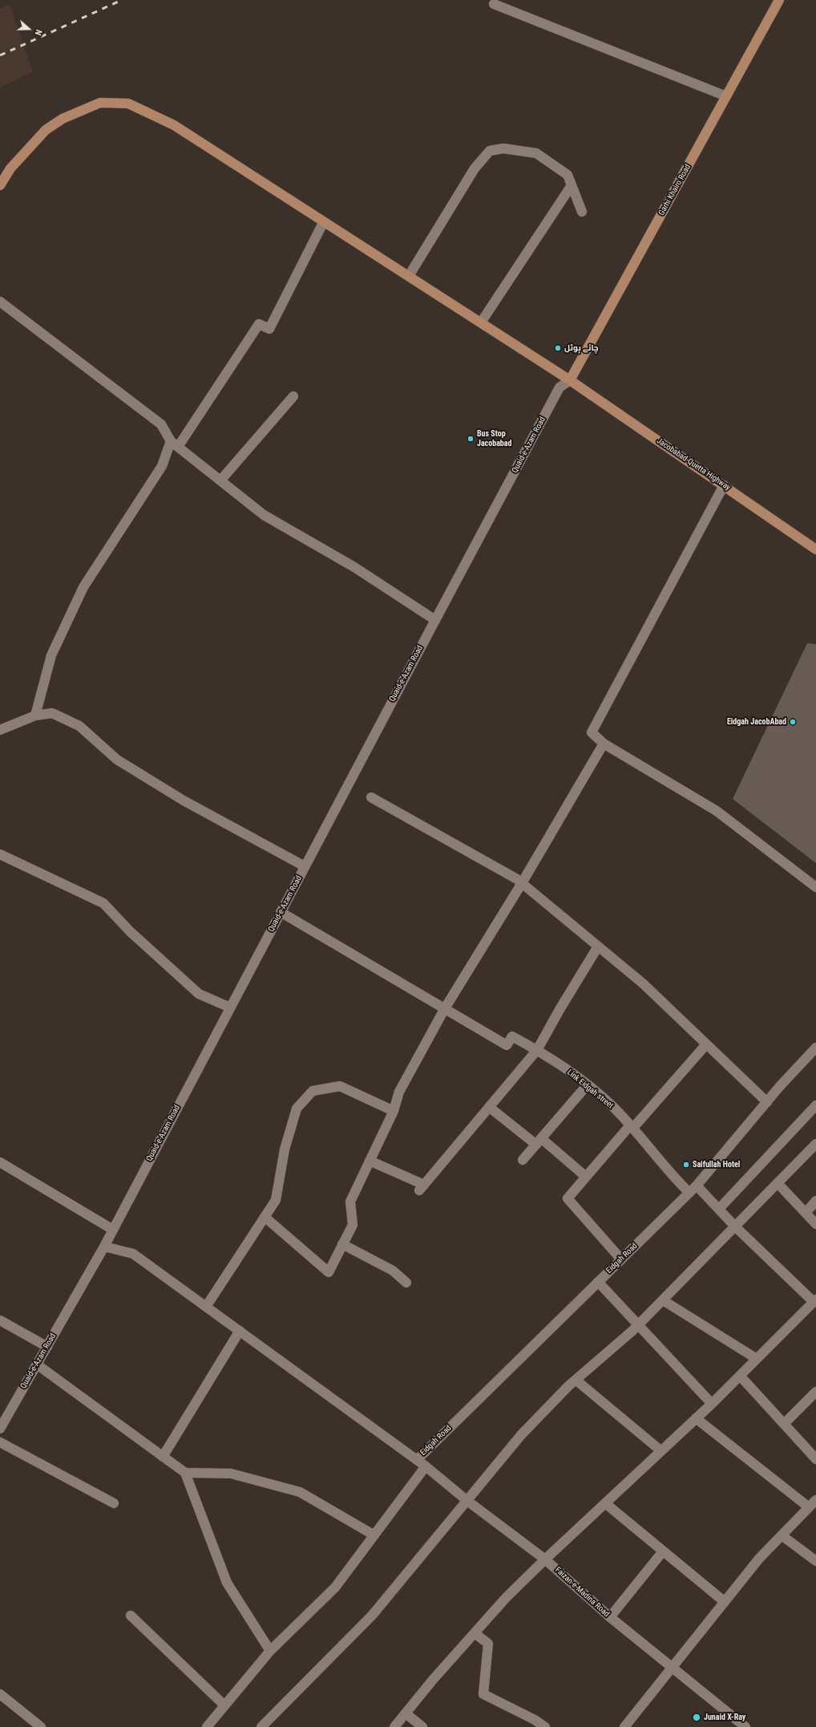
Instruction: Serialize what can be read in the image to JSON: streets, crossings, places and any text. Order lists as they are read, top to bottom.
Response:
{
  "streets": {
    "main road": ["Garhi Khairo Road", "Jacobabad-Quetta Highway"],
    "street": [
      "Quaid-e-Azam Road",
      "Link Eidgah street",
      "Eidgah Road",
      "Faizan-e-Madina Road"
    ]
  },
  "crossings": [
    ["Garhi Khairo Road", "Quaid-e-Azam Road"],
    ["Garhi Khairo Road", "Jacobabad-Quetta Highway"],
    ["Quaid-e-Azam Road", "Jacobabad-Quetta Highway"],
    ["Quaid-e-Azam Road", "Faizan-e-Madina Road"],
    ["Link Eidgah street", "Eidgah Road"],
    ["Eidgah Road", "Faizan-e-Madina Road"]
  ],
  "places": [
    "چائے ہوٹل",
    "Bus Stop Jacobabad",
    "Eidgah JacobAbad",
    "Saifullah Hotel",
    "Junaid X-Ray"
  ],
  "north": "right"
}
